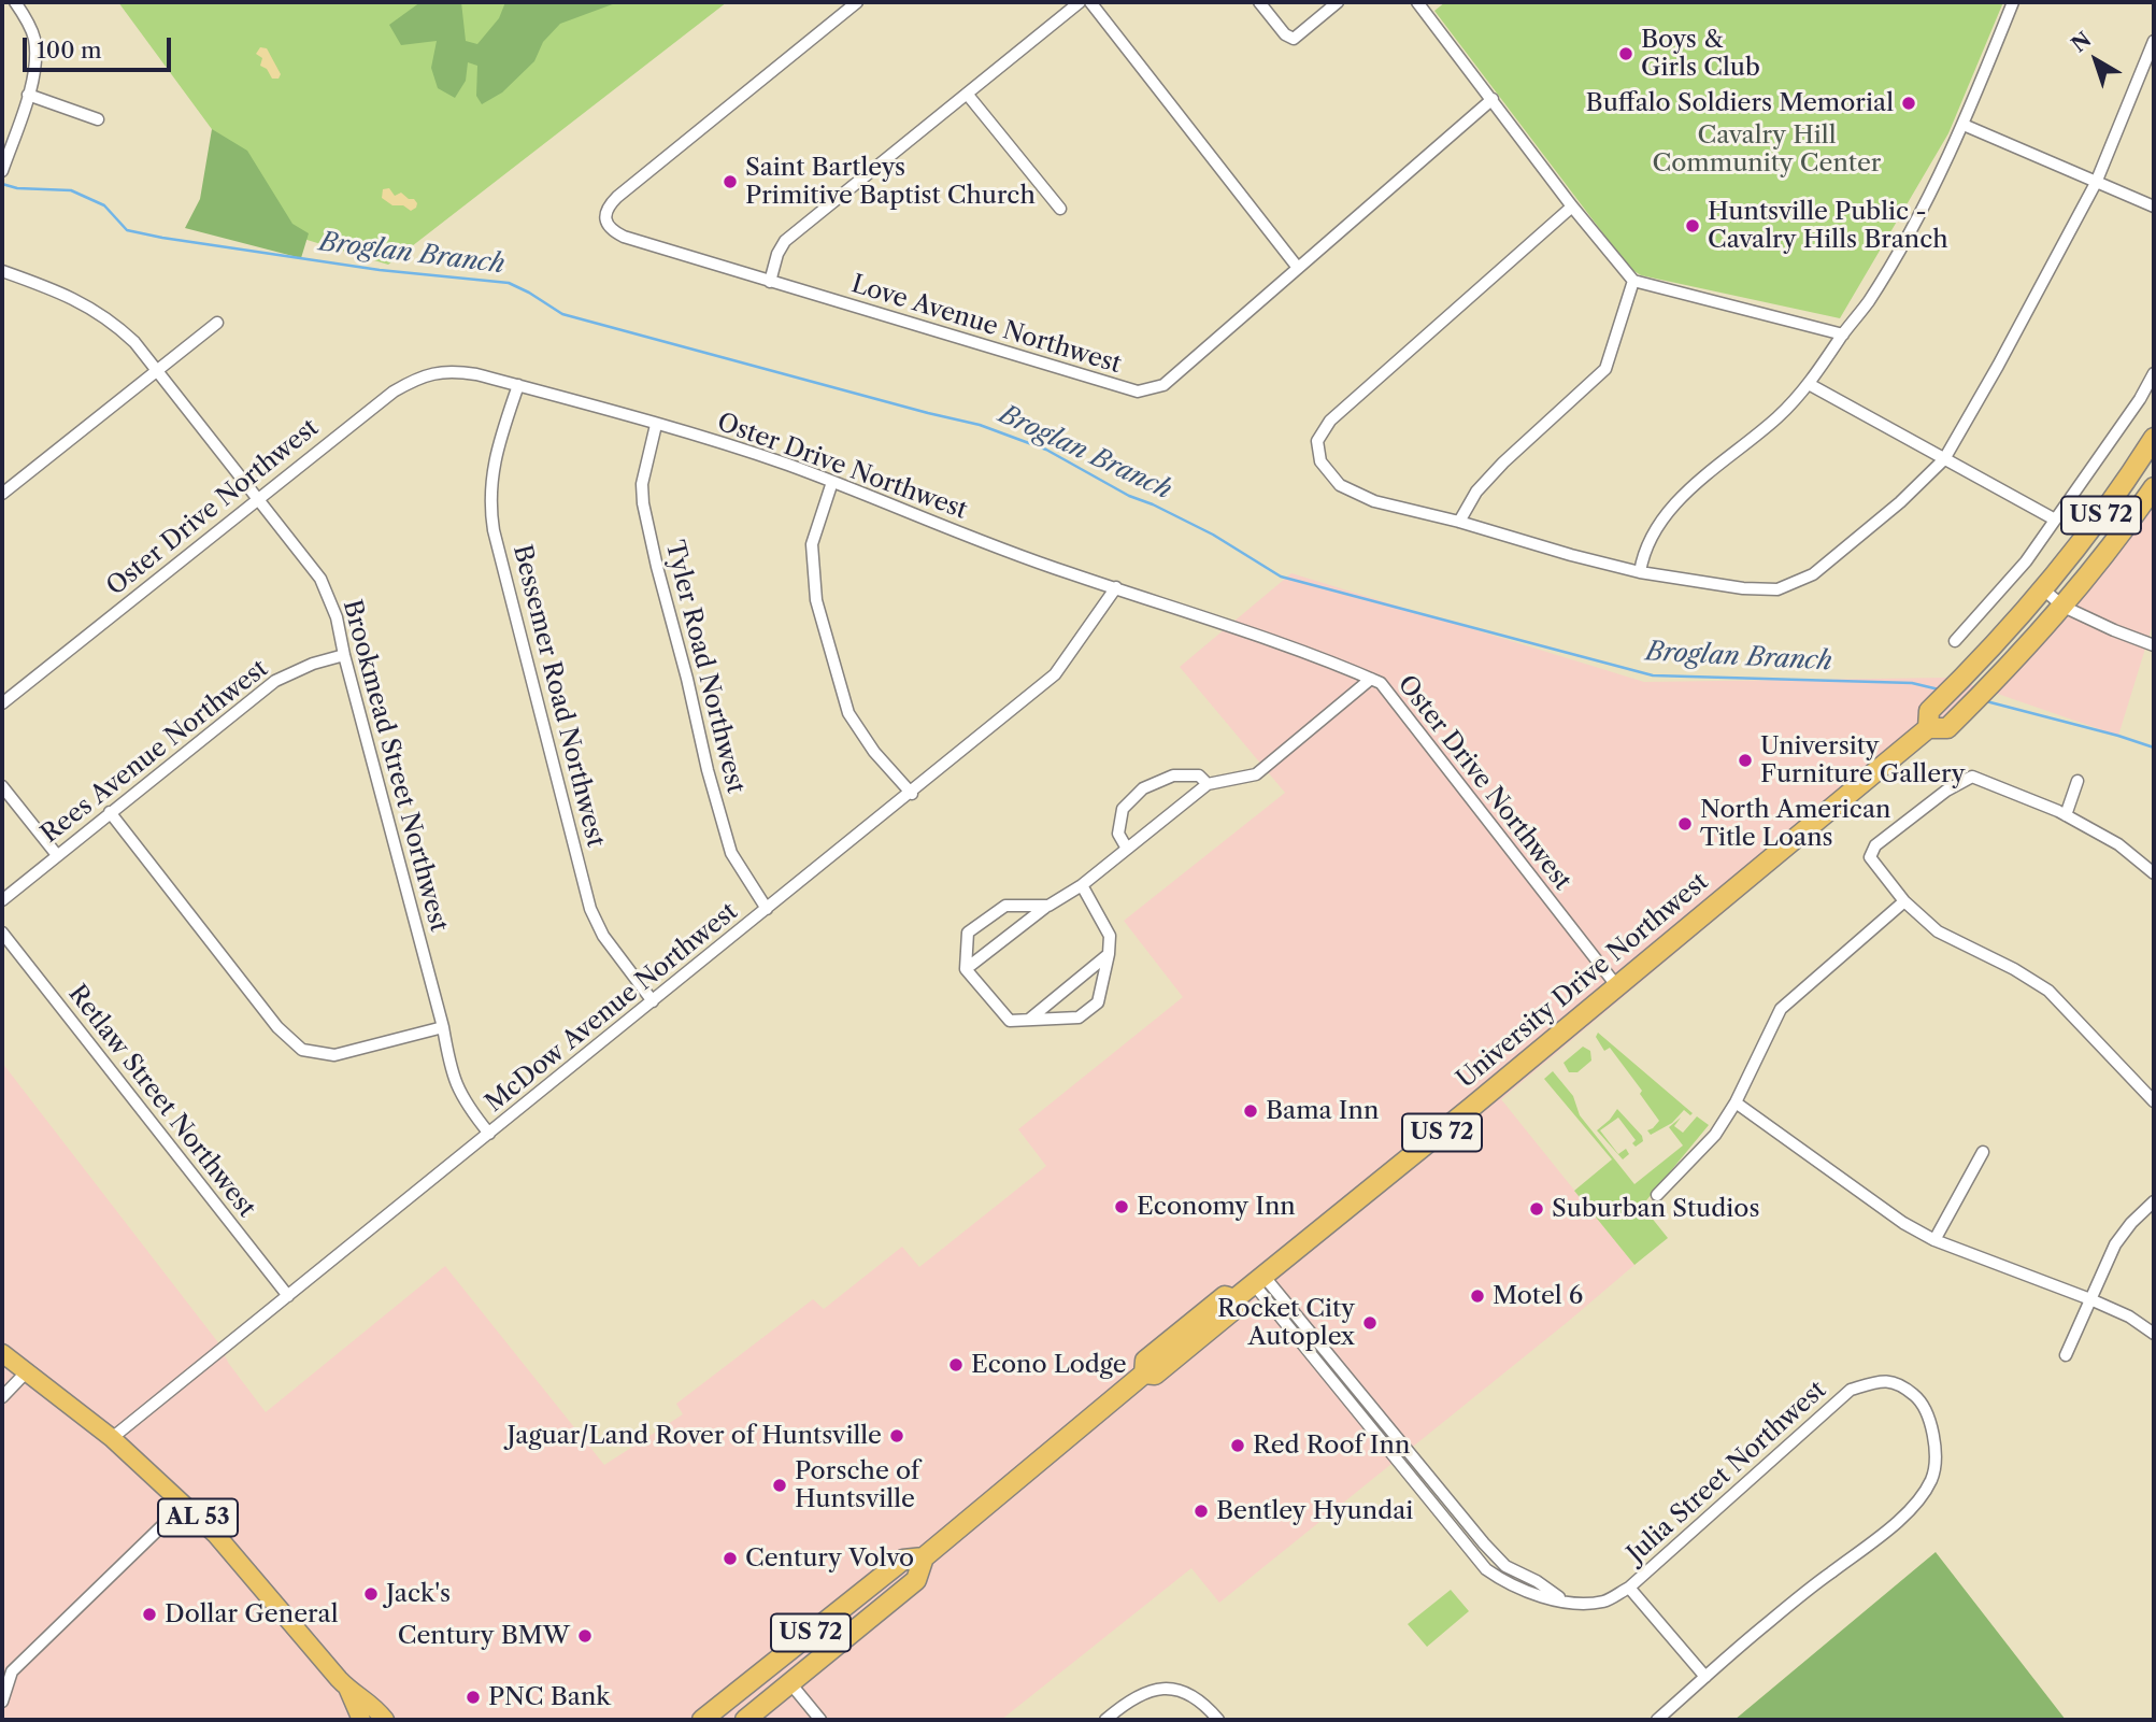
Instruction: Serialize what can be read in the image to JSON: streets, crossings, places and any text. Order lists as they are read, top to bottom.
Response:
{
  "streets": {
    "highway": ["US 72", "University Drive Northwest"],
    "main road": ["AL 53"],
    "street": [
      "Love Avenue Northwest",
      "Oster Drive Northwest",
      "Tyler Road Northwest",
      "Bessemer Road Northwest",
      "Rees Avenue Northwest",
      "Brookmead Street Northwest",
      "McDow Avenue Northwest",
      "Retlaw Street Northwest",
      "Julia Street Northwest"
    ]
  },
  "crossings": [
    ["Oster Drive Northwest", "Tyler Road Northwest"],
    ["Oster Drive Northwest", "Bessemer Road Northwest"],
    ["Oster Drive Northwest", "Brookmead Street Northwest"],
    ["Oster Drive Northwest", "University Drive Northwest"],
    ["Oster Drive Northwest", "McDow Avenue Northwest"],
    ["Tyler Road Northwest", "McDow Avenue Northwest"],
    ["Bessemer Road Northwest", "McDow Avenue Northwest"],
    ["Rees Avenue Northwest", "Brookmead Street Northwest"],
    ["Brookmead Street Northwest", "McDow Avenue Northwest"],
    ["University Drive Northwest", "Julia Street Northwest"],
    ["McDow Avenue Northwest", "Retlaw Street Northwest"],
    ["McDow Avenue Northwest", "AL 53"]
  ],
  "water": ["Broglan Branch"],
  "parks": ["Cavalry Hill Community Center"],
  "places": [
    "Boys & Girls Club",
    "Buffalo Soldiers Memorial",
    "Saint Bartleys Primitive Baptist Church",
    "Huntsville Public - Cavalry Hills Branch",
    "University Furniture Gallery",
    "North American Title Loans",
    "Bama Inn",
    "Economy Inn",
    "Suburban Studios",
    "Motel 6",
    "Rocket City Autoplex",
    "Econo Lodge",
    "Jaguar/Land Rover of Huntsville",
    "Red Roof Inn",
    "Porsche of Huntsville",
    "Bentley Hyundai",
    "Century Volvo",
    "Jack's",
    "Dollar General",
    "Century BMW",
    "PNC Bank"
  ],
  "scale_bar": "100 m",
  "north": "top left"
}
